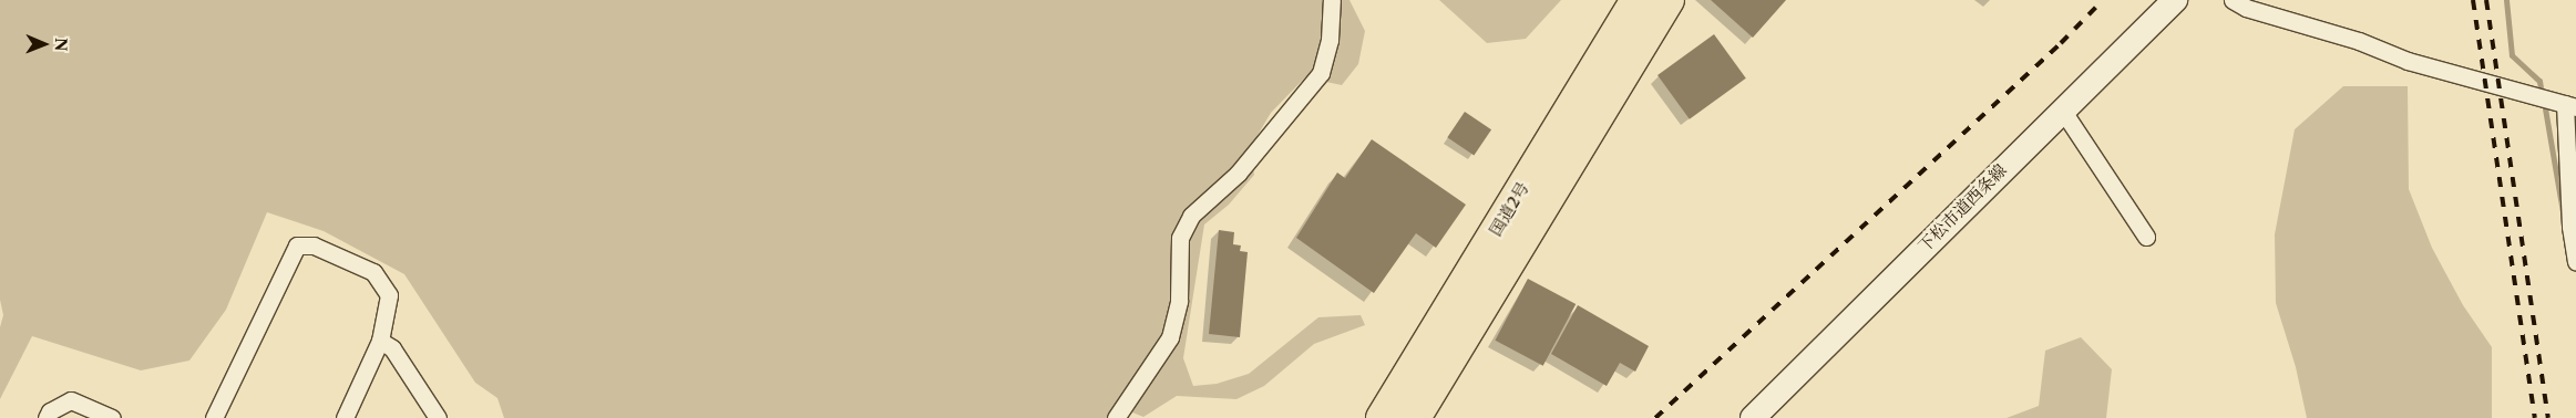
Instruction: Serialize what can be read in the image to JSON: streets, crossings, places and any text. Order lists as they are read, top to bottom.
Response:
{
  "streets": {
    "highway": ["国道2号"],
    "street": ["下松市道西条線"]
  },
  "north": "right"
}
